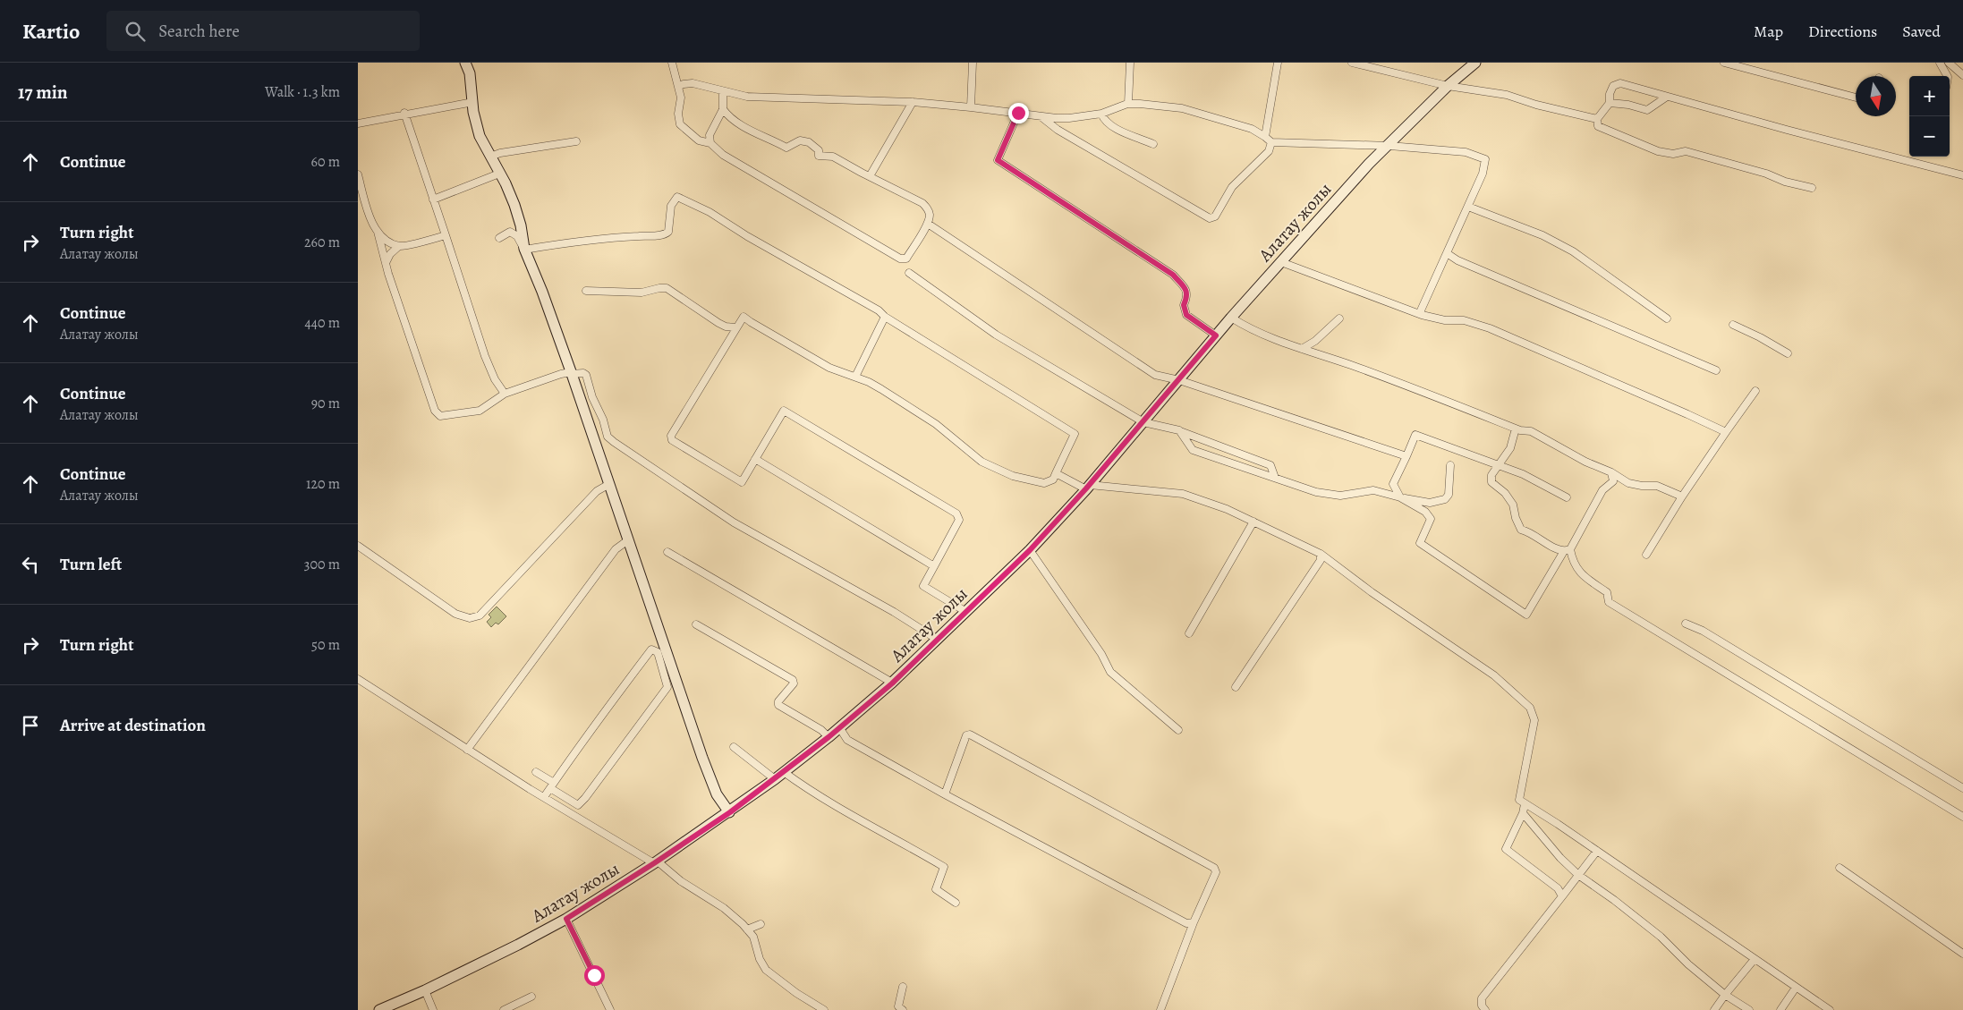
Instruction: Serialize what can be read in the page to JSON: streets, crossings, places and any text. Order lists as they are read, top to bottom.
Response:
{
  "streets": {
    "main road": ["Алатау жолы"]
  },
  "north": "bottom",
  "page": {
    "header": "Kartio",
    "search": "Search here",
    "nav": ["Map", "Directions", "Saved"],
    "heading": ["17 min", "Walk · 1.3 km"],
    "map_buttons": ["+", "−"],
    "list": [
      ["Continue", "60 m"],
      ["Turn right", "Алатау жолы", "260 m"],
      ["Continue", "Алатау жолы", "440 m"],
      ["Continue", "Алатау жолы", "90 m"],
      ["Continue", "Алатау жолы", "120 m"],
      ["Turn left", "300 m"],
      ["Turn right", "50 m"],
      "Arrive at destination"
    ]
  }
}
